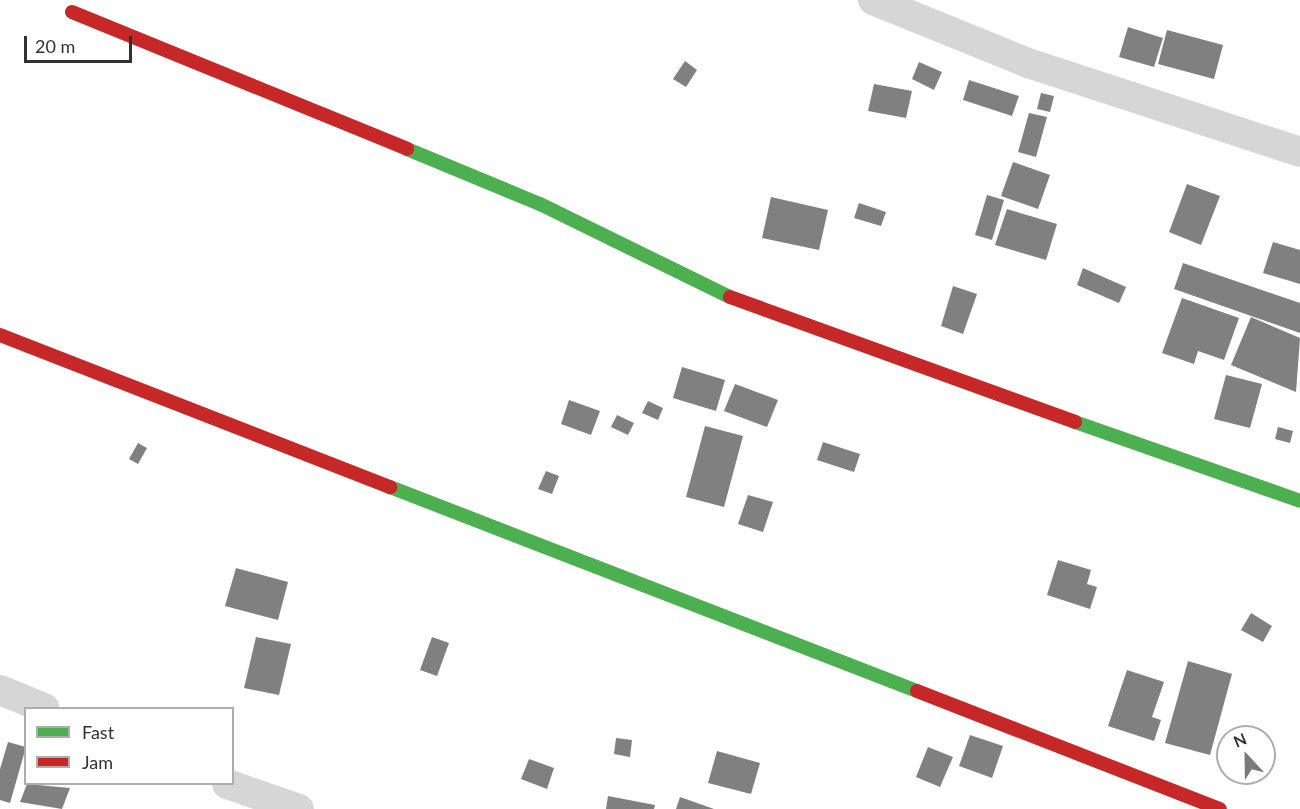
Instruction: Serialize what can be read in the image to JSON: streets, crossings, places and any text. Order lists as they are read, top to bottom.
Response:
{
  "legend": ["Fast", "Jam"],
  "scale_bar": "20 m",
  "north": "top"
}
